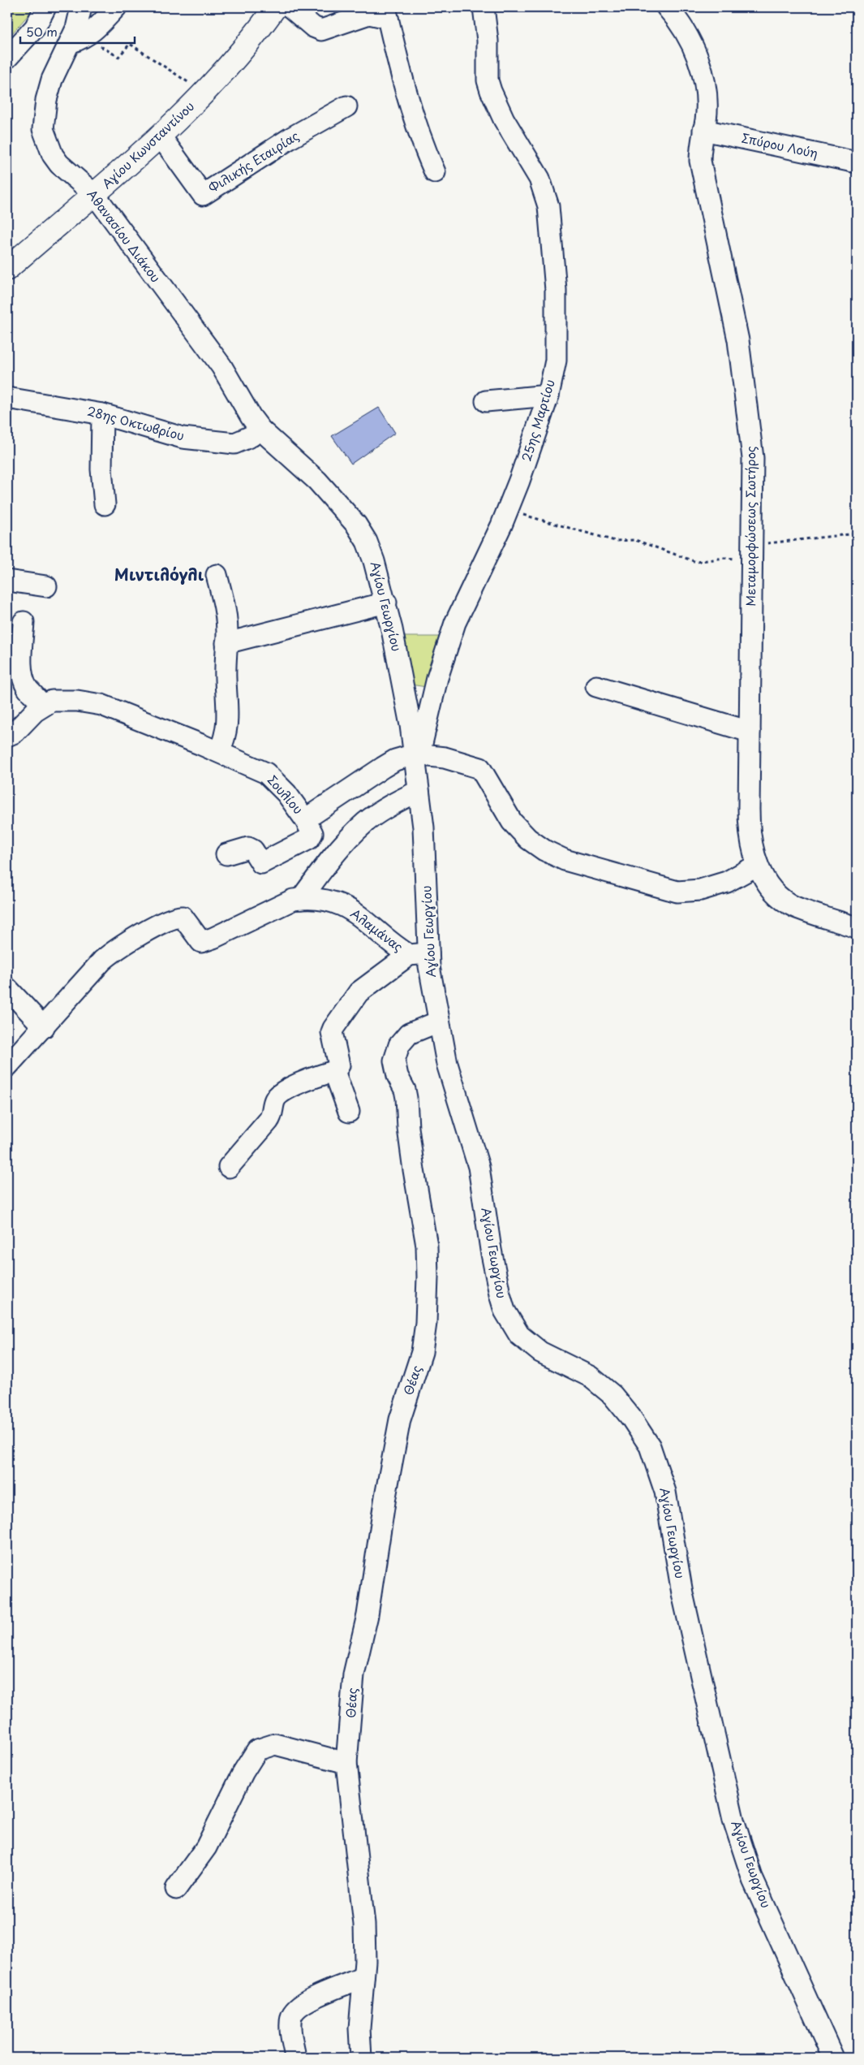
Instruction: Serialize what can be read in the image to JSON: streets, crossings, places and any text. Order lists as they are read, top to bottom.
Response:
{
  "streets": {
    "main road": ["Αγίου Κωνσταντίνου"],
    "street": [
      "Σπύρου Λούη",
      "Φιλικής Εταιρίας",
      "Αθανασίου Διάκου",
      "25ης Μαρτίου",
      "28ης Οκτωβρίου",
      "Μεταμορφώσεως Σωτήρος",
      "Αγίου Γεωργίου",
      "Σουλίου",
      "Αλαμάνας",
      "Θέας"
    ]
  },
  "crossings": [
    ["Αγίου Κωνσταντίνου", "Φιλικής Εταιρίας"],
    ["Αγίου Κωνσταντίνου", "Αθανασίου Διάκου"],
    ["Σπύρου Λούη", "Μεταμορφώσεως Σωτήρος"],
    ["Αθανασίου Διάκου", "28ης Οκτωβρίου"],
    ["Αθανασίου Διάκου", "Αγίου Γεωργίου"],
    ["25ης Μαρτίου", "Αγίου Γεωργίου"],
    ["28ης Οκτωβρίου", "Αγίου Γεωργίου"],
    ["Αγίου Γεωργίου", "Αλαμάνας"],
    ["Αγίου Γεωργίου", "Θέας"]
  ],
  "districts": ["Μιντιλόγλι"],
  "scale_bar": "50 m"
}
